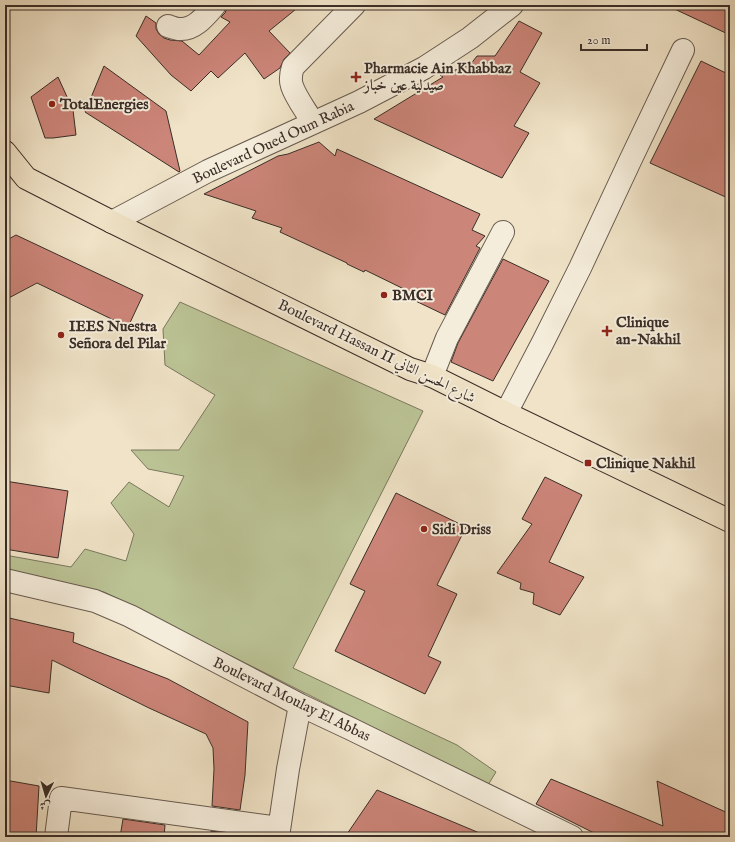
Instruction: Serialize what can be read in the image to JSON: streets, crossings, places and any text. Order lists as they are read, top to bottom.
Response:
{
  "streets": {
    "main road": ["Boulevard Hassan II شارع الحسن الثاني"],
    "street": ["Boulevard Oued Oum Rabia", "Boulevard Moulay El Abbas"]
  },
  "crossings": [
    ["Boulevard Oued Oum Rabia", "Boulevard Hassan II شارع الحسن الثاني"]
  ],
  "places": {
    "health": ["Pharmacie Ain Khabbaz صيدلية عين خباز", "Clinique an-Nakhil"],
    "other": [
      "TotalEnergies",
      "BMCI",
      "IEES Nuestra Señora del Pilar",
      "Sidi Driss"
    ],
    "transit": ["Clinique Nakhil"]
  },
  "scale_bar": "20 m",
  "north": "bottom"
}
